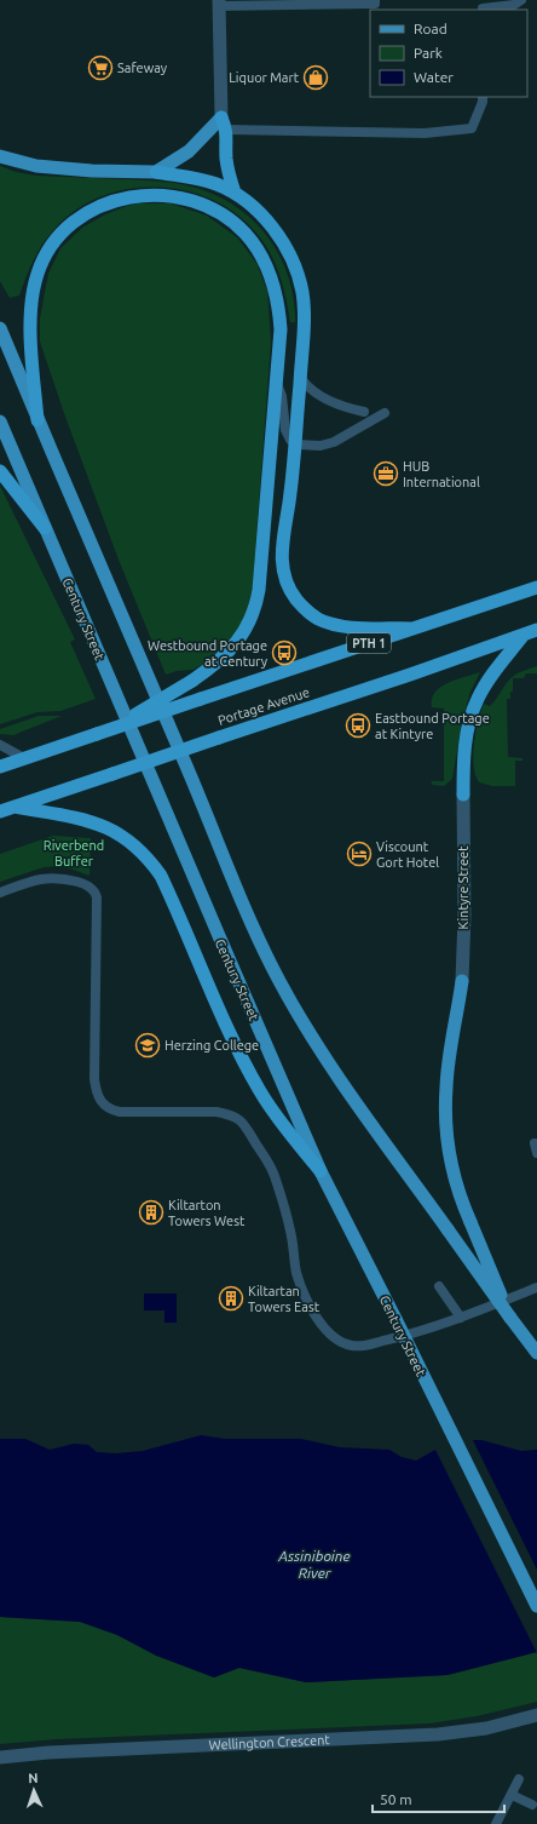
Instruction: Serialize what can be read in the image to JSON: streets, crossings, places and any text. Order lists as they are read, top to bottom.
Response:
{
  "streets": {
    "highway": ["PTH 1", "Portage Avenue"],
    "main road": ["Century Street"],
    "street": ["Kintyre Street", "Wellington Crescent"]
  },
  "water": ["Assiniboine River"],
  "parks": ["Riverbend Buffer"],
  "places": {
    "supermarket": ["Safeway"],
    "shop": ["Liquor Mart"],
    "office": ["HUB International"],
    "bus stop": ["Westbound Portage at Century", "Eastbound Portage at Kintyre"],
    "hotel": ["Viscount Gort Hotel"],
    "school or university": ["Herzing College"],
    "building": ["Kiltarton Towers West", "Kiltartan Towers East"]
  },
  "legend": ["Road", "Park", "Water"],
  "scale_bar": "50 m",
  "north": "top"
}
